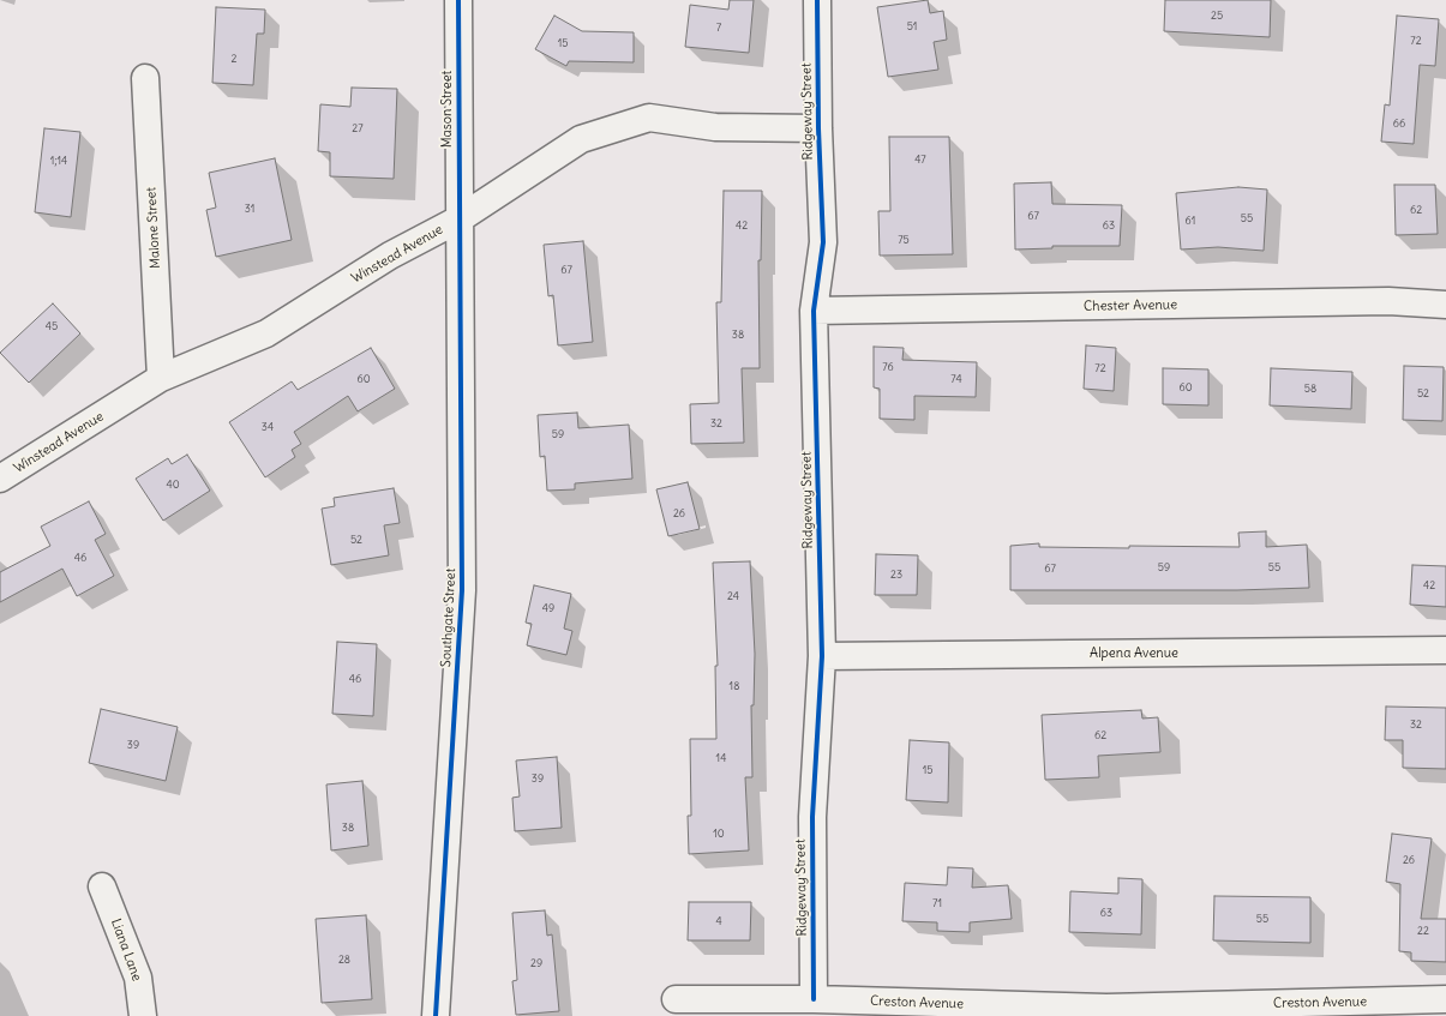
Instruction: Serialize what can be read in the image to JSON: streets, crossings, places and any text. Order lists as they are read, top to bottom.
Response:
{
  "streets": {
    "street": [
      "Mason Street",
      "Ridgeway Street",
      "Malone Street",
      "Winstead Avenue",
      "Chester Avenue",
      "Southgate Street",
      "Alpena Avenue",
      "Liana Lane",
      "Creston Avenue"
    ]
  },
  "crossings": [
    ["Mason Street", "Winstead Avenue"],
    ["Mason Street", "Southgate Street"],
    ["Ridgeway Street", "Winstead Avenue"],
    ["Ridgeway Street", "Chester Avenue"],
    ["Ridgeway Street", "Alpena Avenue"],
    ["Ridgeway Street", "Creston Avenue"],
    ["Malone Street", "Winstead Avenue"],
    ["Winstead Avenue", "Southgate Street"]
  ],
  "house_numbers": [
    "25",
    "51",
    "7",
    "72",
    "15",
    "2",
    "66",
    "27",
    "47",
    "1;14",
    "31",
    "62",
    "67",
    "55",
    "61",
    "42",
    "63",
    "75",
    "67",
    "45",
    "38",
    "76",
    "72",
    "60",
    "74",
    "60",
    "58",
    "52",
    "32",
    "34",
    "59",
    "40",
    "26",
    "52",
    "46",
    "59",
    "55",
    "67",
    "23",
    "42",
    "24",
    "49",
    "46",
    "18",
    "32",
    "62",
    "39",
    "14",
    "15",
    "39",
    "38",
    "10",
    "26",
    "71",
    "63",
    "55",
    "4",
    "22",
    "28",
    "29"
  ]
}
